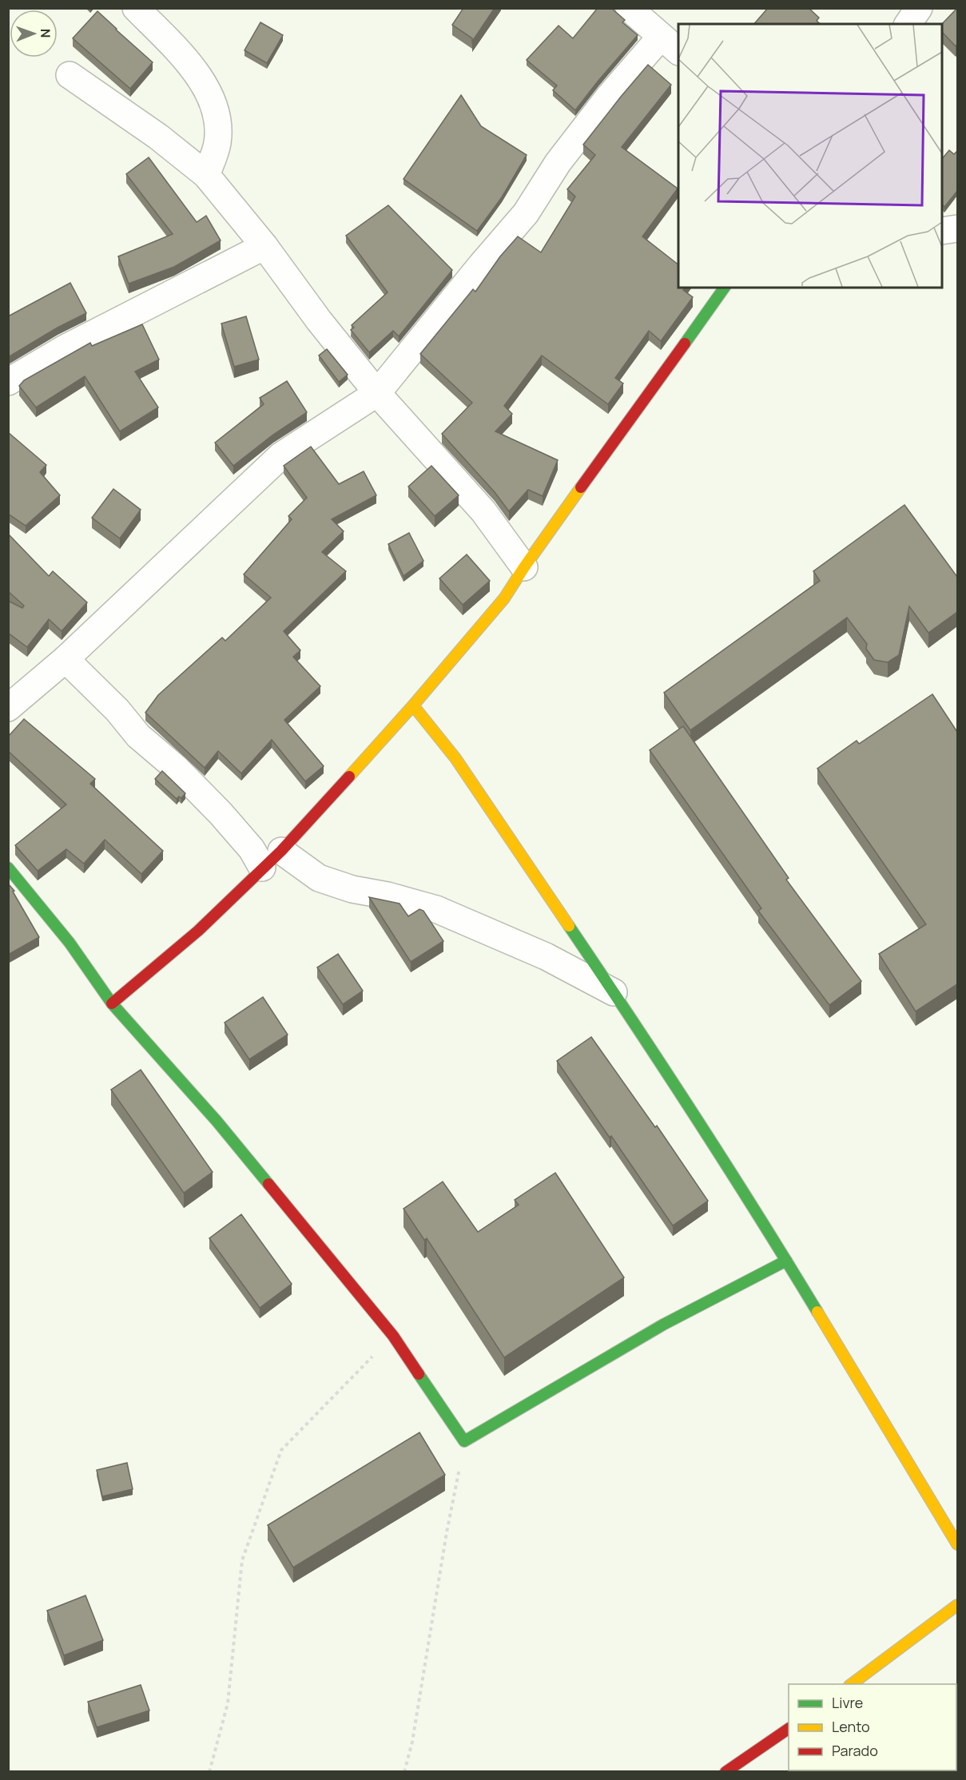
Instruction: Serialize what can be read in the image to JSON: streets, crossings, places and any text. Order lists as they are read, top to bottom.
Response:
{
  "legend": ["Livre", "Lento", "Parado"],
  "north": "right"
}
